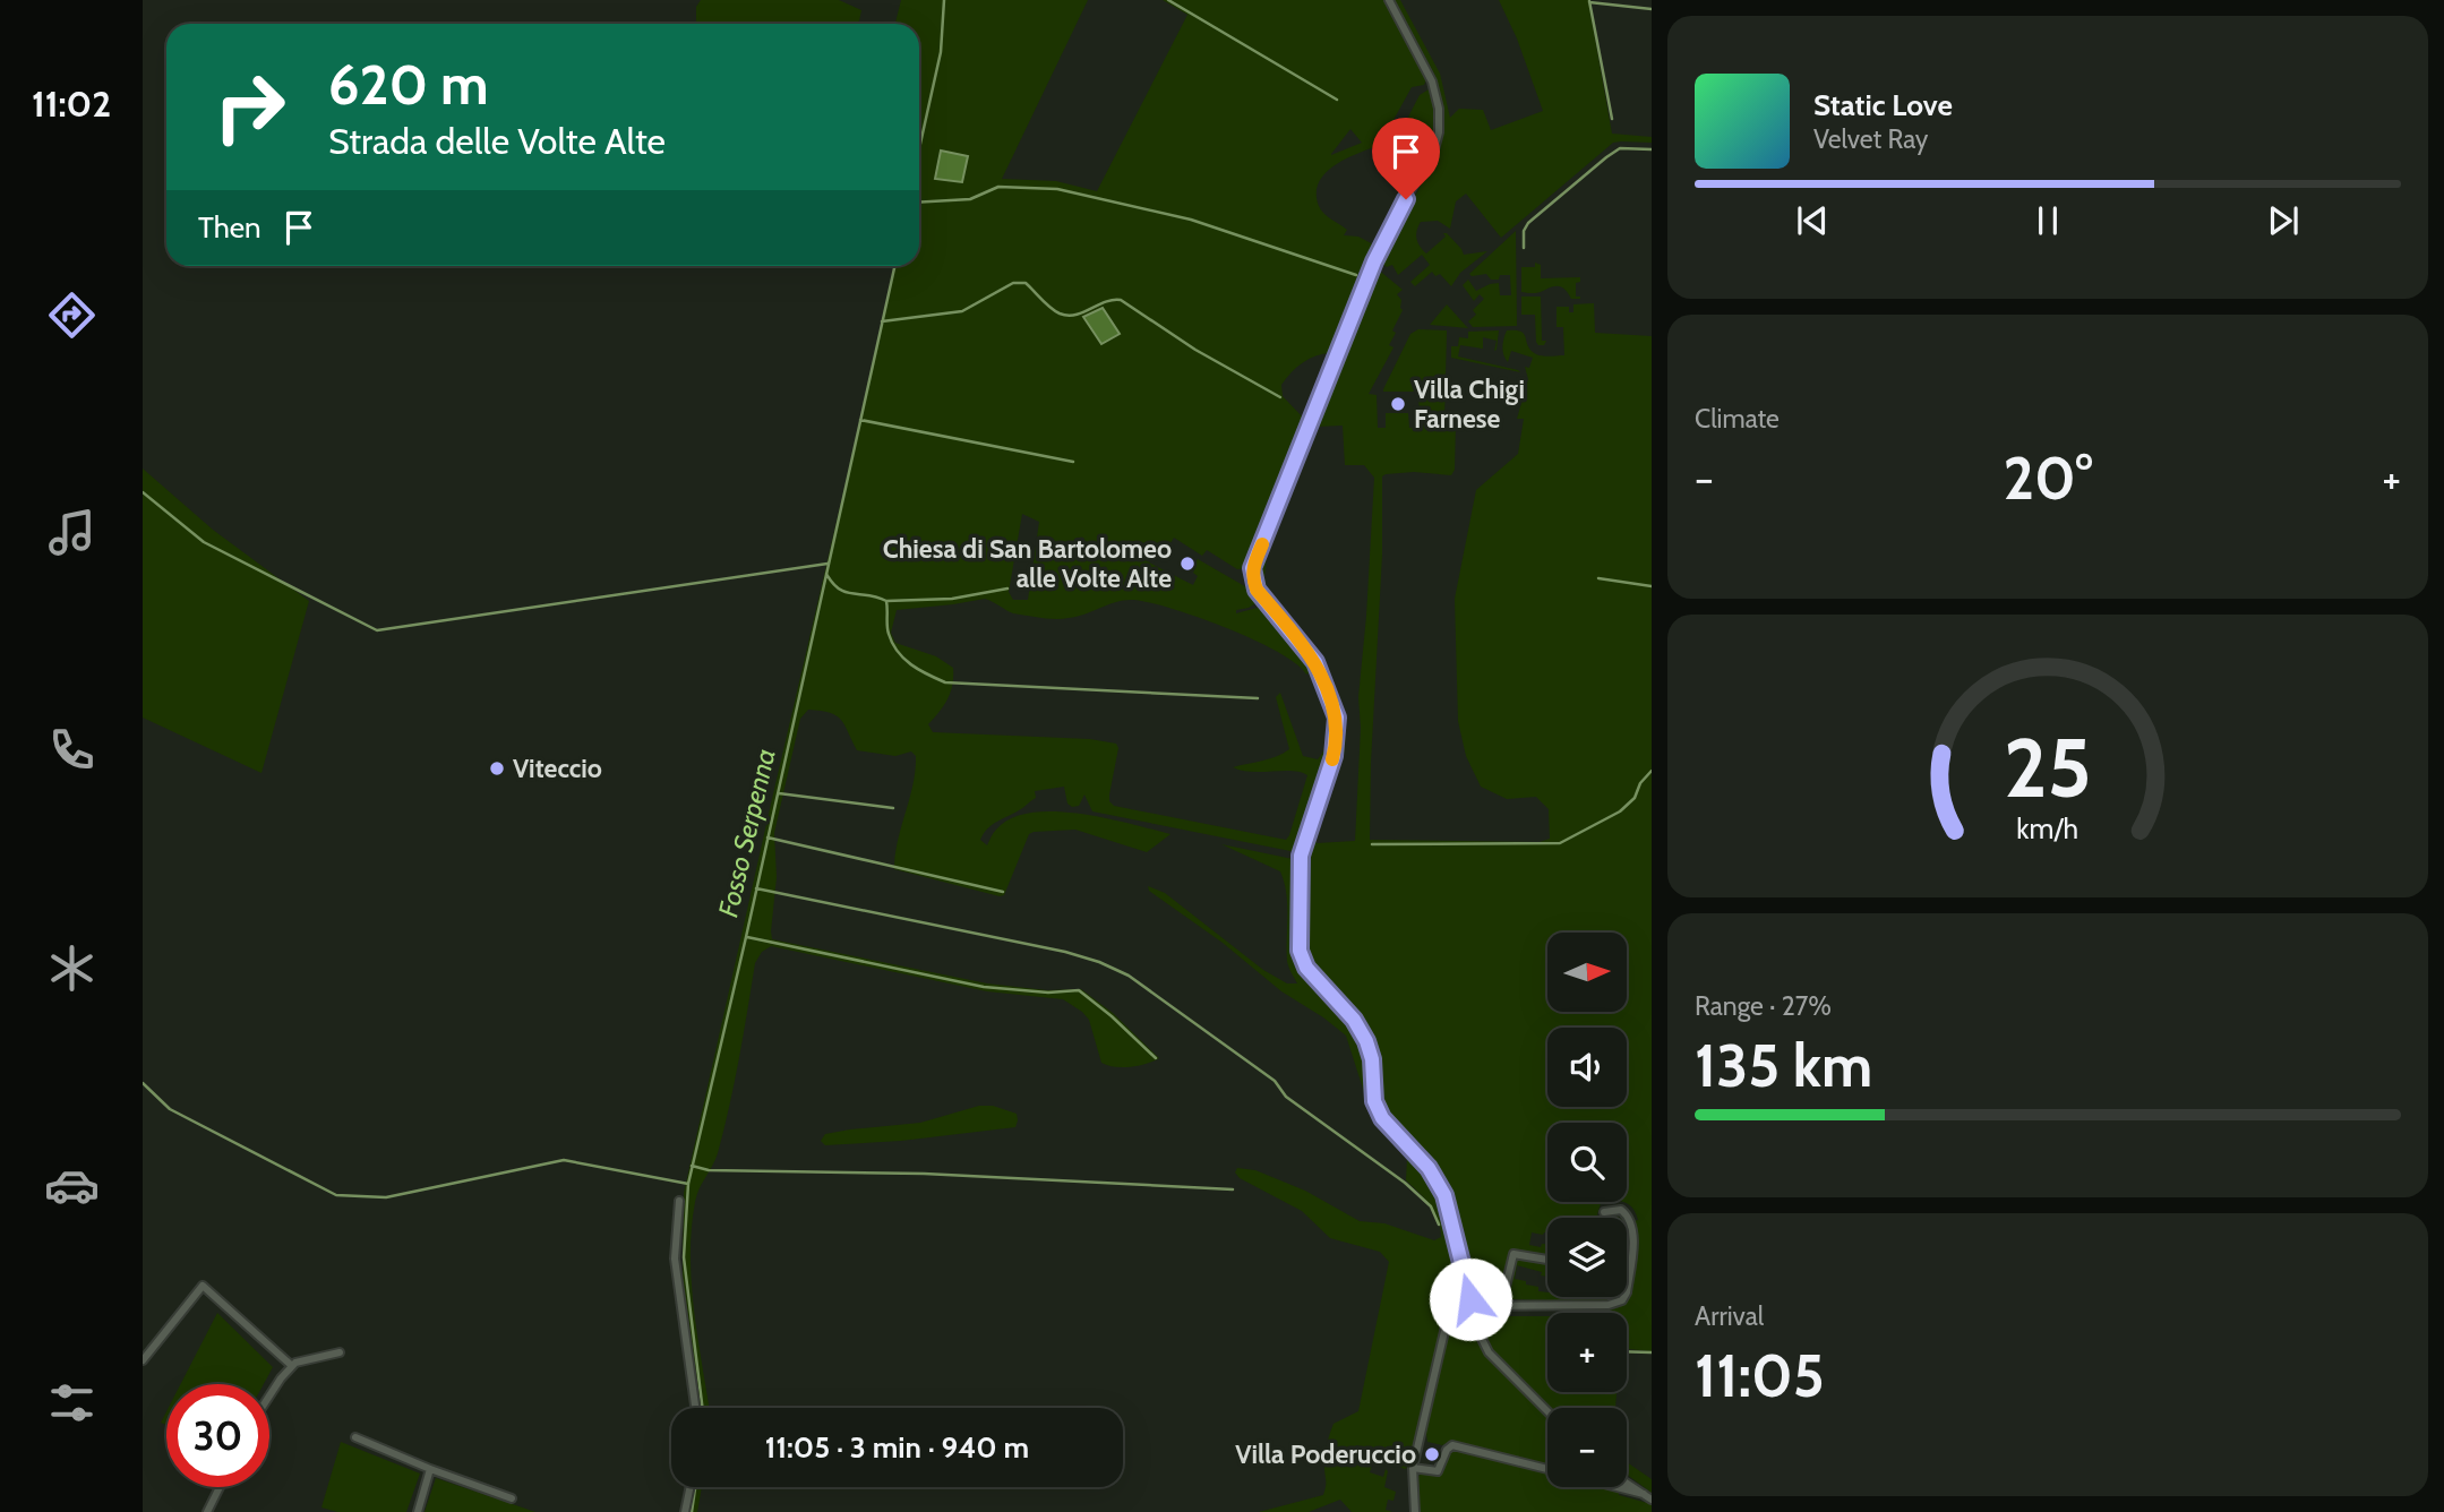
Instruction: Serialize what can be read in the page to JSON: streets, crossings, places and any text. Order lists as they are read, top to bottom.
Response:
{
  "water": ["Fosso Serpenna"],
  "places": [
    "Villa Chigi Farnese",
    "Chiesa di San Bartolomeo alle Volte Alte",
    "Viteccio",
    "Villa Poderuccio"
  ],
  "north": "right",
  "page": {
    "tabs": "11:02",
    "turn": ["620 m", "Strada delle Volte Alte"],
    "song": ["Static Love", "Velvet Ray"],
    "then": "Then",
    "tile": [
      "Climate",
      ["Range · 27%", "135 km"],
      ["Arrival", "11:05"]
    ],
    "heat": ["−", "20°", "+"],
    "map_buttons": ["+", "−"],
    "limit": "30",
    "trip": "11:05 · 3 min · 940 m",
    "gauge": ["25", "km/h"]
  }
}
